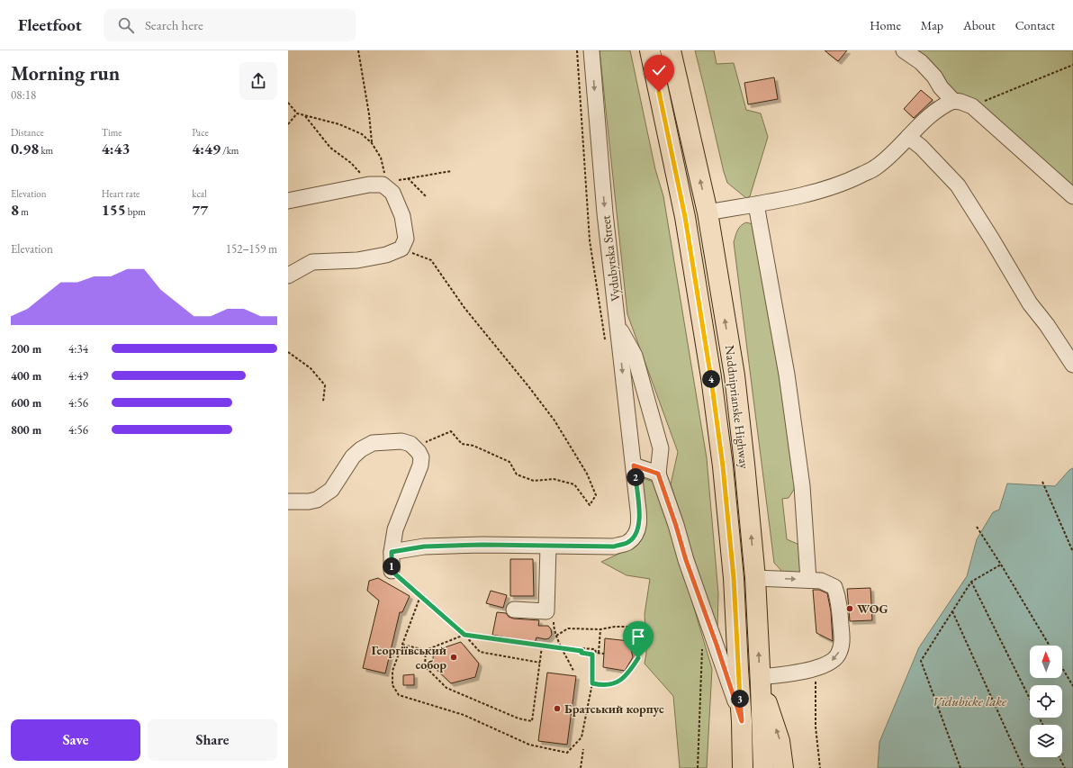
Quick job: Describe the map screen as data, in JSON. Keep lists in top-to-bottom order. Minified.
{"streets":{"main road":["Naddniprianske Highway"],"street":["Vydubytska Street"]},"water":["Vidubicke lake"],"places":["WOG","Георгіївський собор","Братський корпус"],"north":"top","page":{"header":"Fleetfoot","search":"Search here","nav":["Home","Map","About","Contact"],"heading":["Morning run","08:18"],"stats":[["Distance","0.98 km"],["Time","4:43"],["Pace","4:49 /km"],["Elevation","8 m"],["Heart rate","155 bpm"],["kcal","77"]],"chart":["Elevation","152–159 m"],"list":[{"name":"200 m","note":"4:34"},{"name":"400 m","note":"4:49"},{"name":"600 m","note":"4:56"},{"name":"800 m","note":"4:56"}],"pins":["4","2","1","3"],"buttons":["Save","Share"]}}
